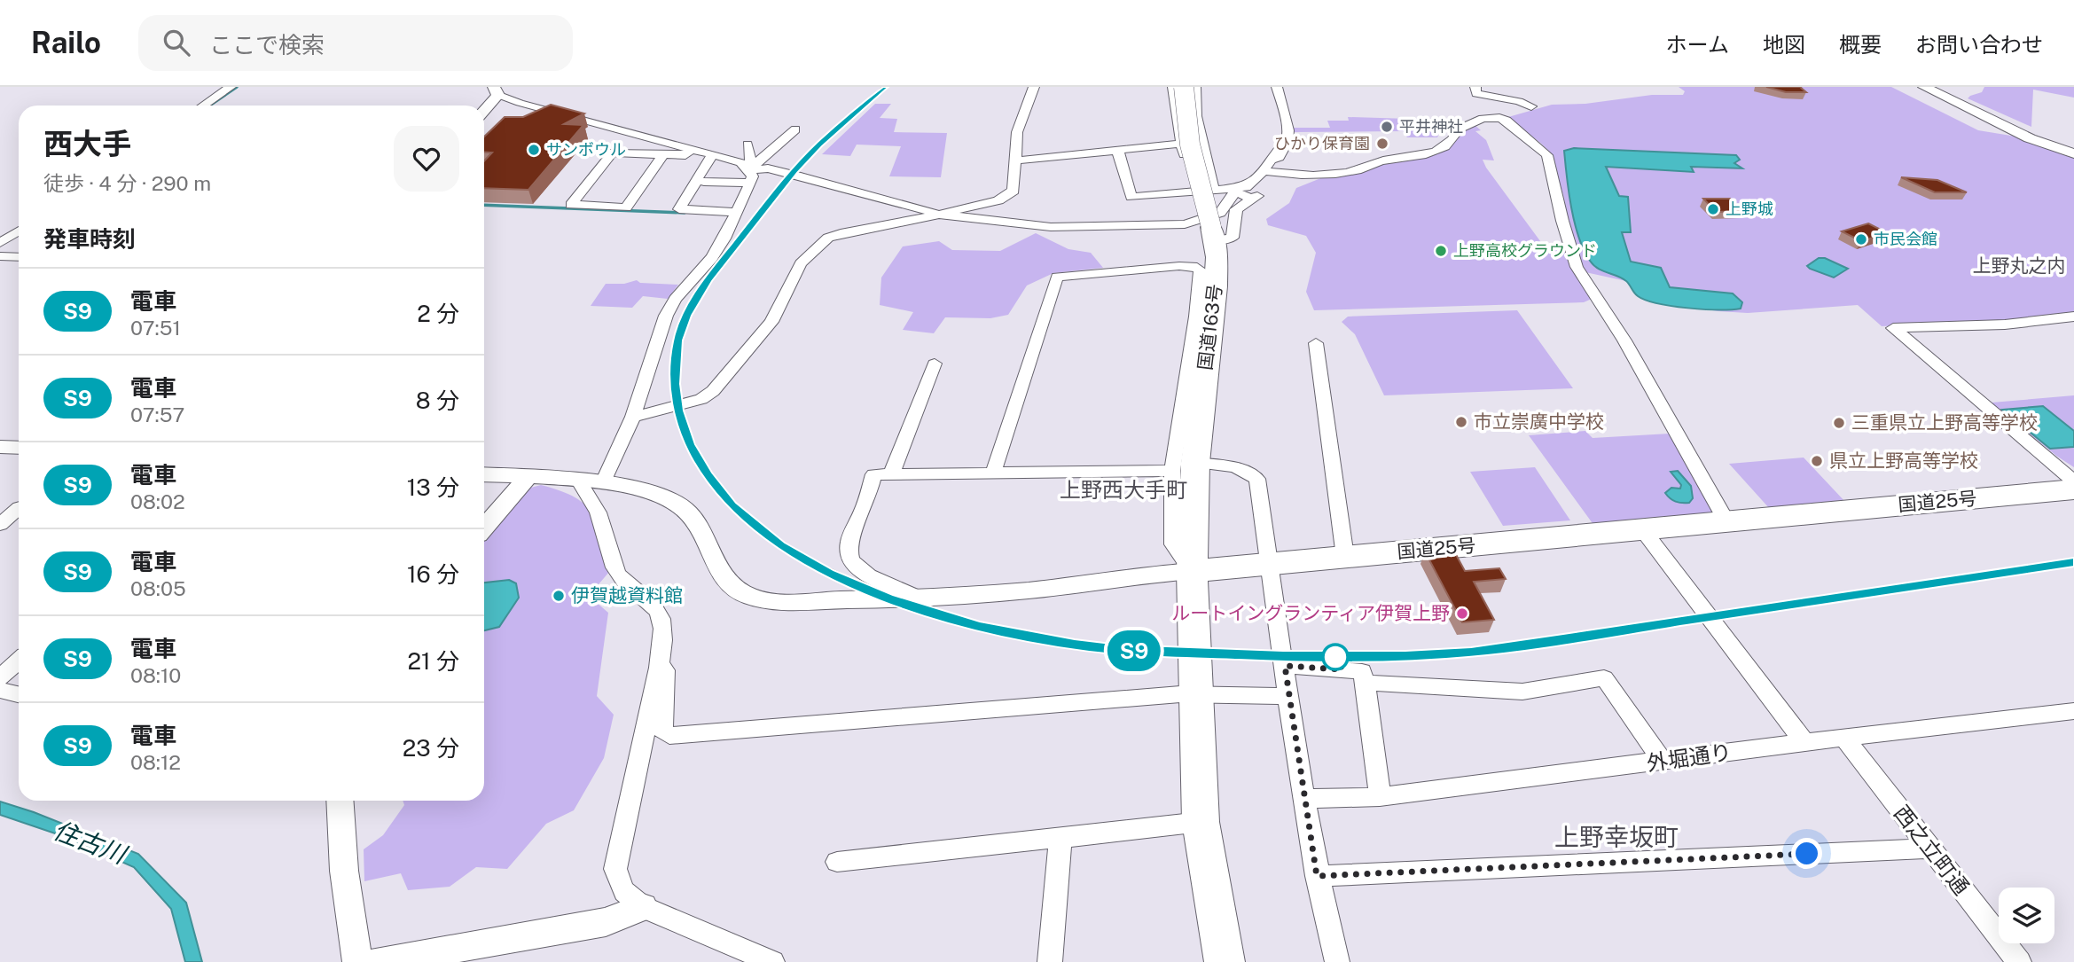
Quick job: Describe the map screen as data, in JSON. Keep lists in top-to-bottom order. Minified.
{"streets":{"highway":["国道163号","国道25号"],"street":["外堀通り","西之立町通"]},"crossings":[["国道163号","国道25号"],["外堀通り","西之立町通"]],"districts":["上野丸之内","上野西大手町","上野幸坂町"],"water":["住古川"],"places":["平井神社","ひかり保育園","サンボウル","上野城","市民会館","上野高校グラウンド","市立崇廣中学校","三重県立上野高等学校","県立上野高等学校","伊賀越資料館","ルートイングランティア伊賀上野"],"page":{"header":"Railo","search":"ここで検索","nav":["ホーム","地図","概要","お問い合わせ"],"on_map":"S9","heading":[["西大手","徒歩 · 4 分 · 290 m"],"発車時刻"],"list":[{"mark":"S9","name":"電車","note":"07:51","value":"2 分"},{"mark":"S9","name":"電車","note":"07:57","value":"8 分"},{"mark":"S9","name":"電車","note":"08:02","value":"13 分"},{"mark":"S9","name":"電車","note":"08:05","value":"16 分"},{"mark":"S9","name":"電車","note":"08:10","value":"21 分"},{"mark":"S9","name":"電車","note":"08:12","value":"23 分"}]}}
